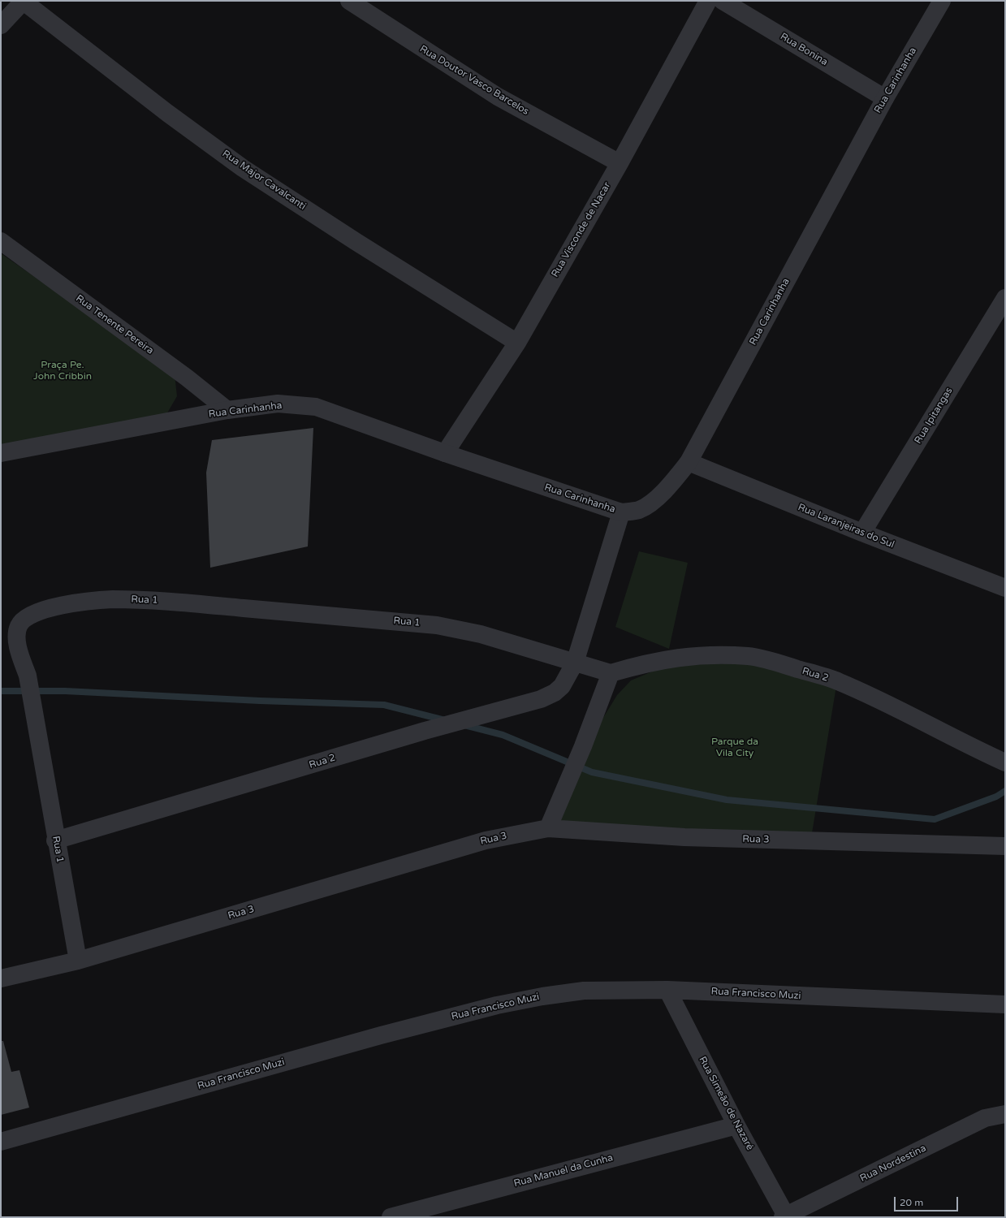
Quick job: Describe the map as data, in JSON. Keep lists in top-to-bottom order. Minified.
{"streets":{"street":["Rua Bonina","Rua Doutor Vasco Barcelos","Rua Carinhanha","Rua Major Cavalcanti","Rua Visconde de Nacar","Rua Tenente Pereira","Rua Ipitangas","Rua Laranjeiras do Sul","Rua 1","Rua 2","Rua 3","Rua Francisco Muzi","Rua Simeão de Nazaré","Rua Nordestina","Rua Manuel da Cunha"]},"crossings":[["Rua Bonina","Rua Carinhanha"],["Rua Doutor Vasco Barcelos","Rua Visconde de Nacar"],["Rua Carinhanha","Rua Visconde de Nacar"],["Rua Carinhanha","Rua Tenente Pereira"],["Rua Carinhanha","Rua Laranjeiras do Sul"],["Rua Carinhanha","Rua 2"],["Rua Major Cavalcanti","Rua Visconde de Nacar"],["Rua Ipitangas","Rua Laranjeiras do Sul"],["Rua 1","Rua 2"],["Rua 1","Rua 3"],["Rua Francisco Muzi","Rua Simeão de Nazaré"],["Rua Simeão de Nazaré","Rua Nordestina"],["Rua Simeão de Nazaré","Rua Manuel da Cunha"]],"parks":["Praça Pe. John Cribbin","Parque da Vila City"],"scale_bar":"20 m"}
